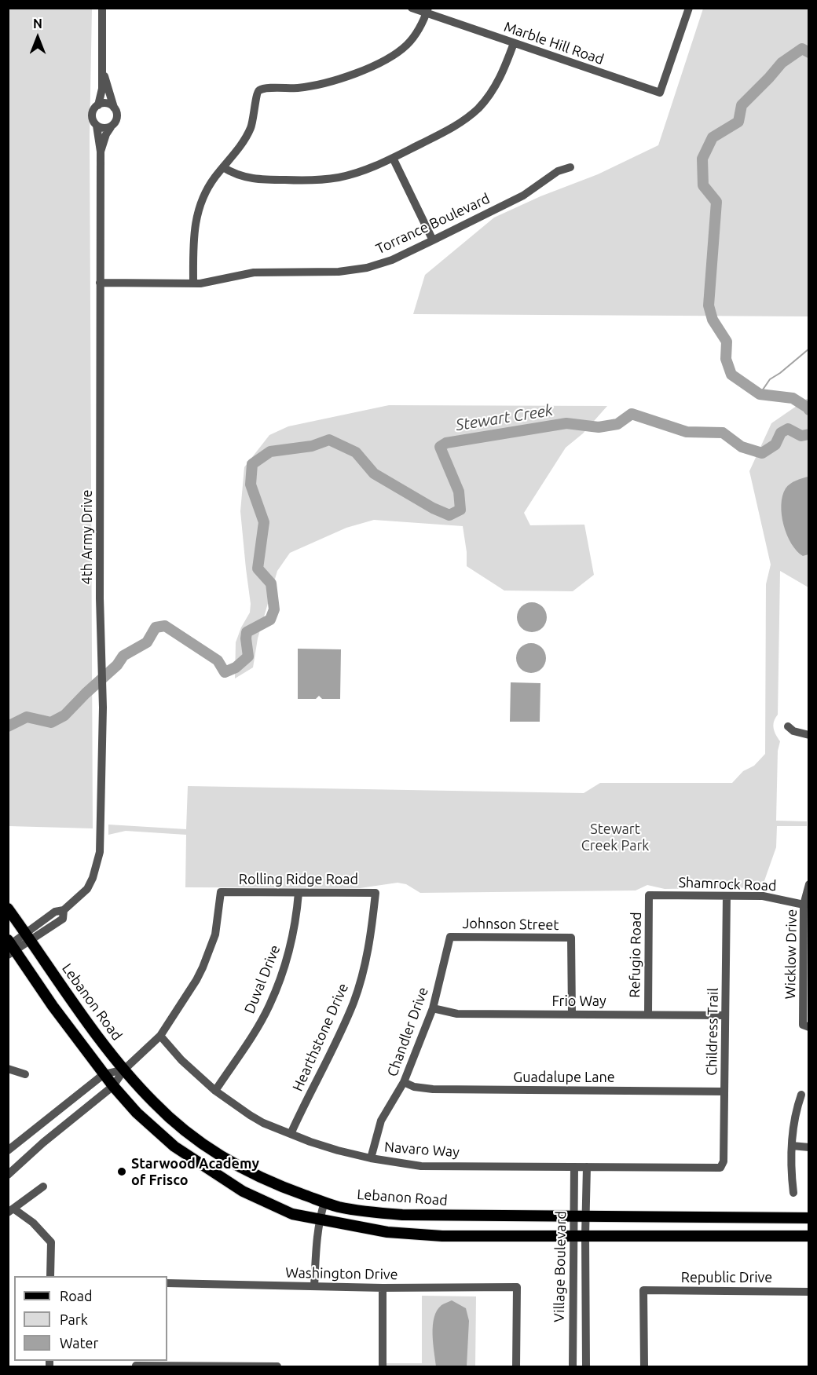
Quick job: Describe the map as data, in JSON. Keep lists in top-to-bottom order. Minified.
{"streets":{"main road":["Lebanon Road"],"street":["Marble Hill Road","Torrance Boulevard","4th Army Drive","Rolling Ridge Road","Shamrock Road","Johnson Street","Wicklow Drive","Refugio Road","Duval Drive","Frio Way","Chandler Drive","Childress Trail","Hearthstone Drive","Guadalupe Lane","Navaro Way","Village Boulevard","Washington Drive","Republic Drive"]},"crossings":[["Torrance Boulevard","4th Army Drive"],["4th Army Drive","Lebanon Road"],["Rolling Ridge Road","Duval Drive"],["Rolling Ridge Road","Hearthstone Drive"],["Rolling Ridge Road","Navaro Way"],["Shamrock Road","Wicklow Drive"],["Shamrock Road","Refugio Road"],["Shamrock Road","Childress Trail"],["Johnson Street","Frio Way"],["Johnson Street","Chandler Drive"],["Refugio Road","Frio Way"],["Duval Drive","Navaro Way"],["Frio Way","Chandler Drive"],["Frio Way","Childress Trail"],["Lebanon Road","Village Boulevard"],["Chandler Drive","Guadalupe Lane"],["Chandler Drive","Navaro Way"],["Childress Trail","Guadalupe Lane"],["Childress Trail","Navaro Way"],["Hearthstone Drive","Navaro Way"],["Navaro Way","Village Boulevard"]],"water":["Stewart Creek"],"parks":["Stewart Creek Park"],"places":["Starwood Academy of Frisco"],"legend":["Road","Park","Water"],"north":"top"}
